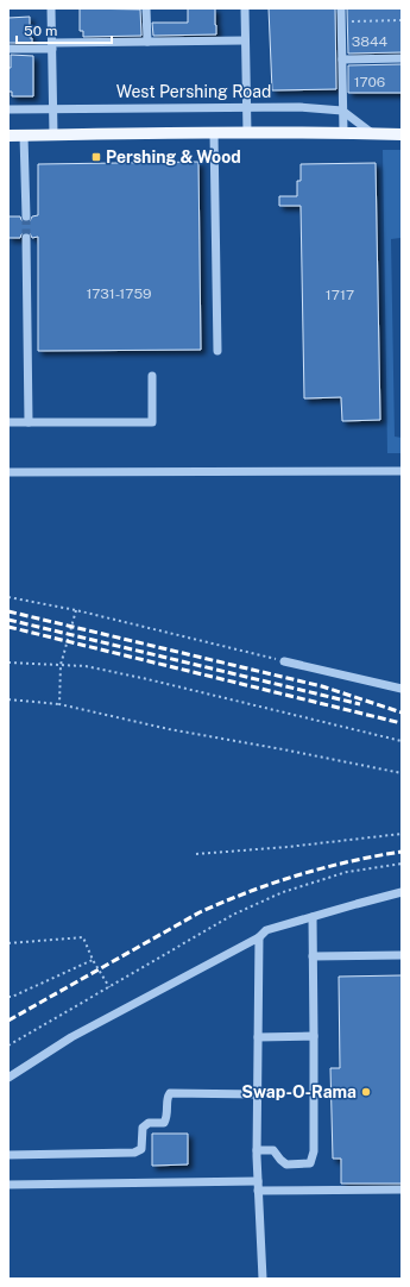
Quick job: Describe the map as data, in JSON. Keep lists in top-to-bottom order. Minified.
{"streets":{"street":["West Pershing Road"]},"places":{"transit":["Pershing & Wood"],"other":["Swap-O-Rama"]},"house_numbers":["3844","1706","1731-1759","1717"],"scale_bar":"50 m"}
